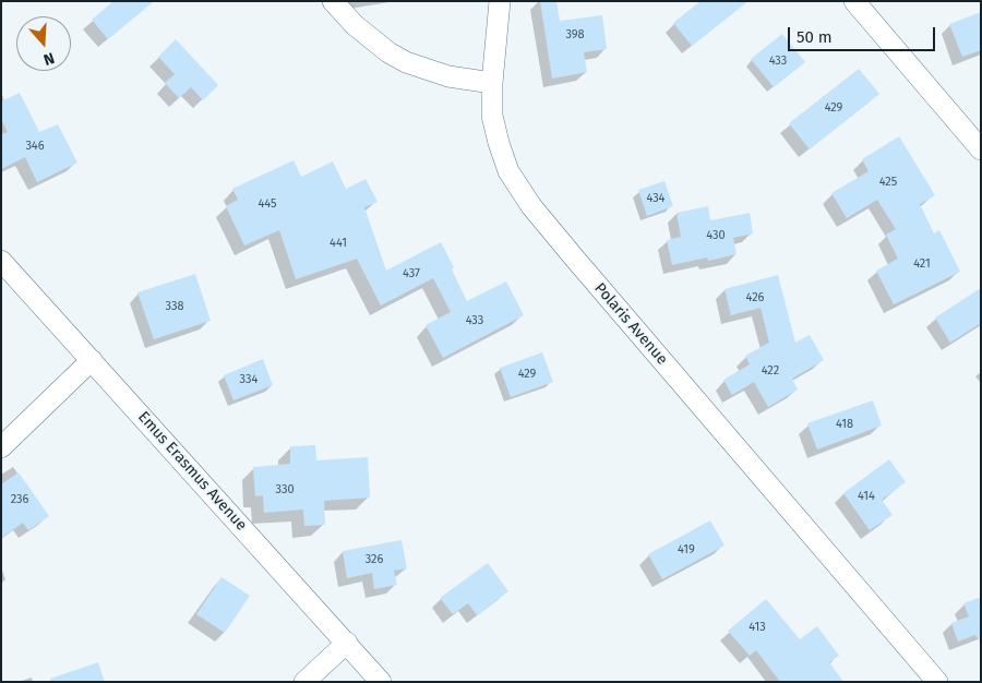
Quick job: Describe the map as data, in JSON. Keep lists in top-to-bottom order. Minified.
{"streets":{"street":["Polaris Avenue","Emus Erasmus Avenue"]},"house_numbers":["398","433","429","346","425","434","445","430","441","421","437","426","338","433","422","429","334","418","330","414","236","419","326","413"],"scale_bar":"50 m","north":"bottom"}
